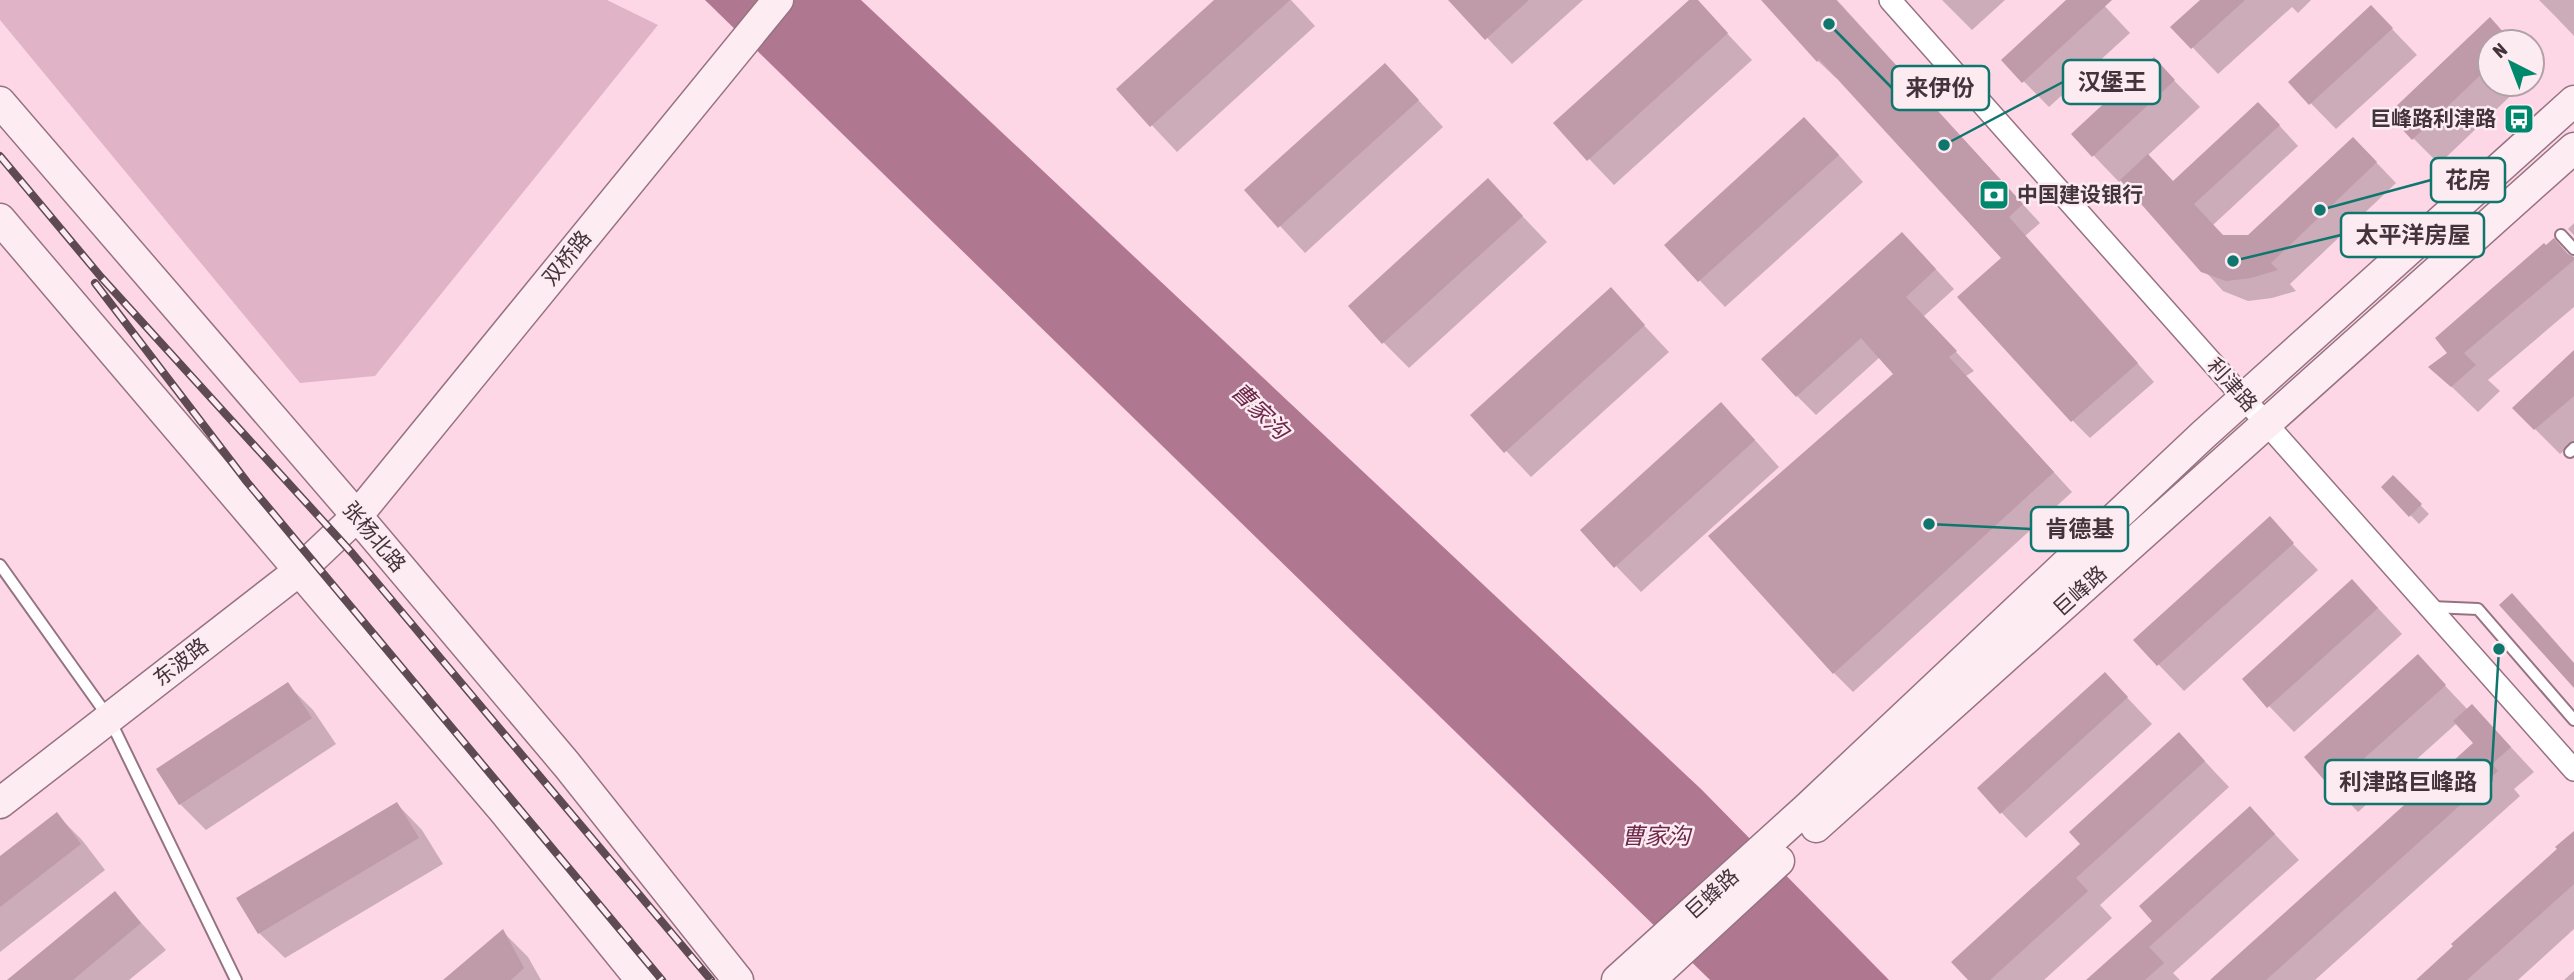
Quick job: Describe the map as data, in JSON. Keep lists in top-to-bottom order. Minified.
{"streets":{"main road":["双桥路","张杨北路","巨峰路","东波路","巨蜂路"],"street":["利津路"]},"crossings":[["双桥路","张杨北路"],["双桥路","东波路"],["利津路","巨峰路"],["张杨北路","东波路"],["巨峰路","巨蜂路"]],"water":["曹家沟"],"places":{"other":["来伊份","汉堡王","花房","太平洋房屋","肯德基","利津路巨峰路"],"bus stop":["巨峰路利津路"],"bank":["中国建设银行"]},"north":"top left"}
